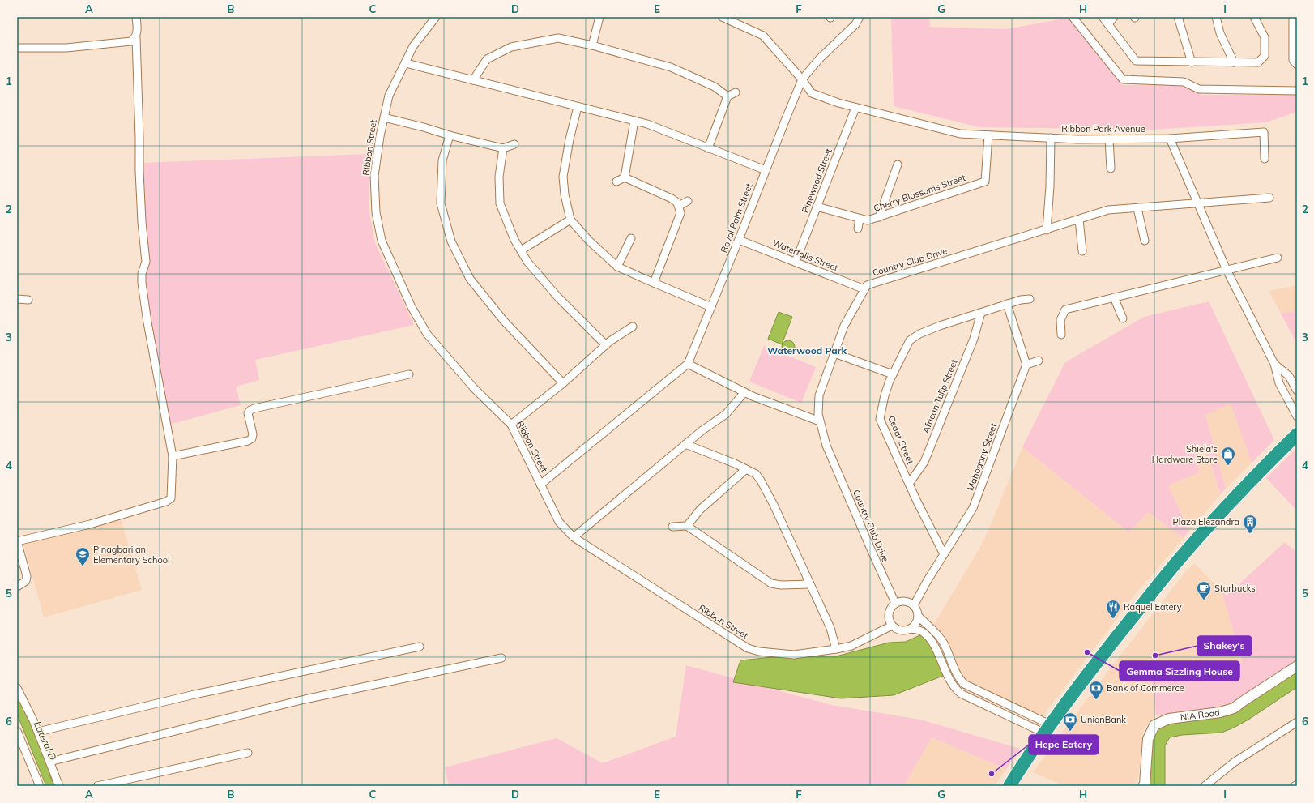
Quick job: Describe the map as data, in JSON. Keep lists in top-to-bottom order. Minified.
{"streets":{"street":["Ribbon Park Avenue","Ribbon Street","Pinewood Street","Cherry Blossoms Street","Royal Palm Street","Waterfalls Street","Country Club Drive","African Tulip Street","Cedar Street","Mahogany Street","NIA Road"]},"crossings":[["Ribbon Park Avenue","Pinewood Street"],["Ribbon Park Avenue","Cherry Blossoms Street"],["Ribbon Park Avenue","Royal Palm Street"],["Ribbon Street","Country Club Drive"],["Ribbon Street","Mahogany Street"],["Pinewood Street","Cherry Blossoms Street"],["Pinewood Street","Waterfalls Street"],["Royal Palm Street","Waterfalls Street"],["Waterfalls Street","Country Club Drive"],["Country Club Drive","Mahogany Street"],["African Tulip Street","Cedar Street"],["Cedar Street","Mahogany Street"]],"districts":["Waterwood Park"],"water":["Lateral D"],"places":{"shop":["Shiela's Hardware Store"],"building":["Plaza Elezandra"],"school or university":["Pinagbarilan Elementary School"],"cafe":["Starbucks"],"restaurant":["Raquel Eatery"],"other":["Gemma Sizzling House","Shakey's","Hepe Eatery"],"bank":["Bank of Commerce","UnionBank"]},"grid":{"columns":["A","B","C","D","E","F","G","H","I"],"rows":["1","2","3","4","5","6"]}}
